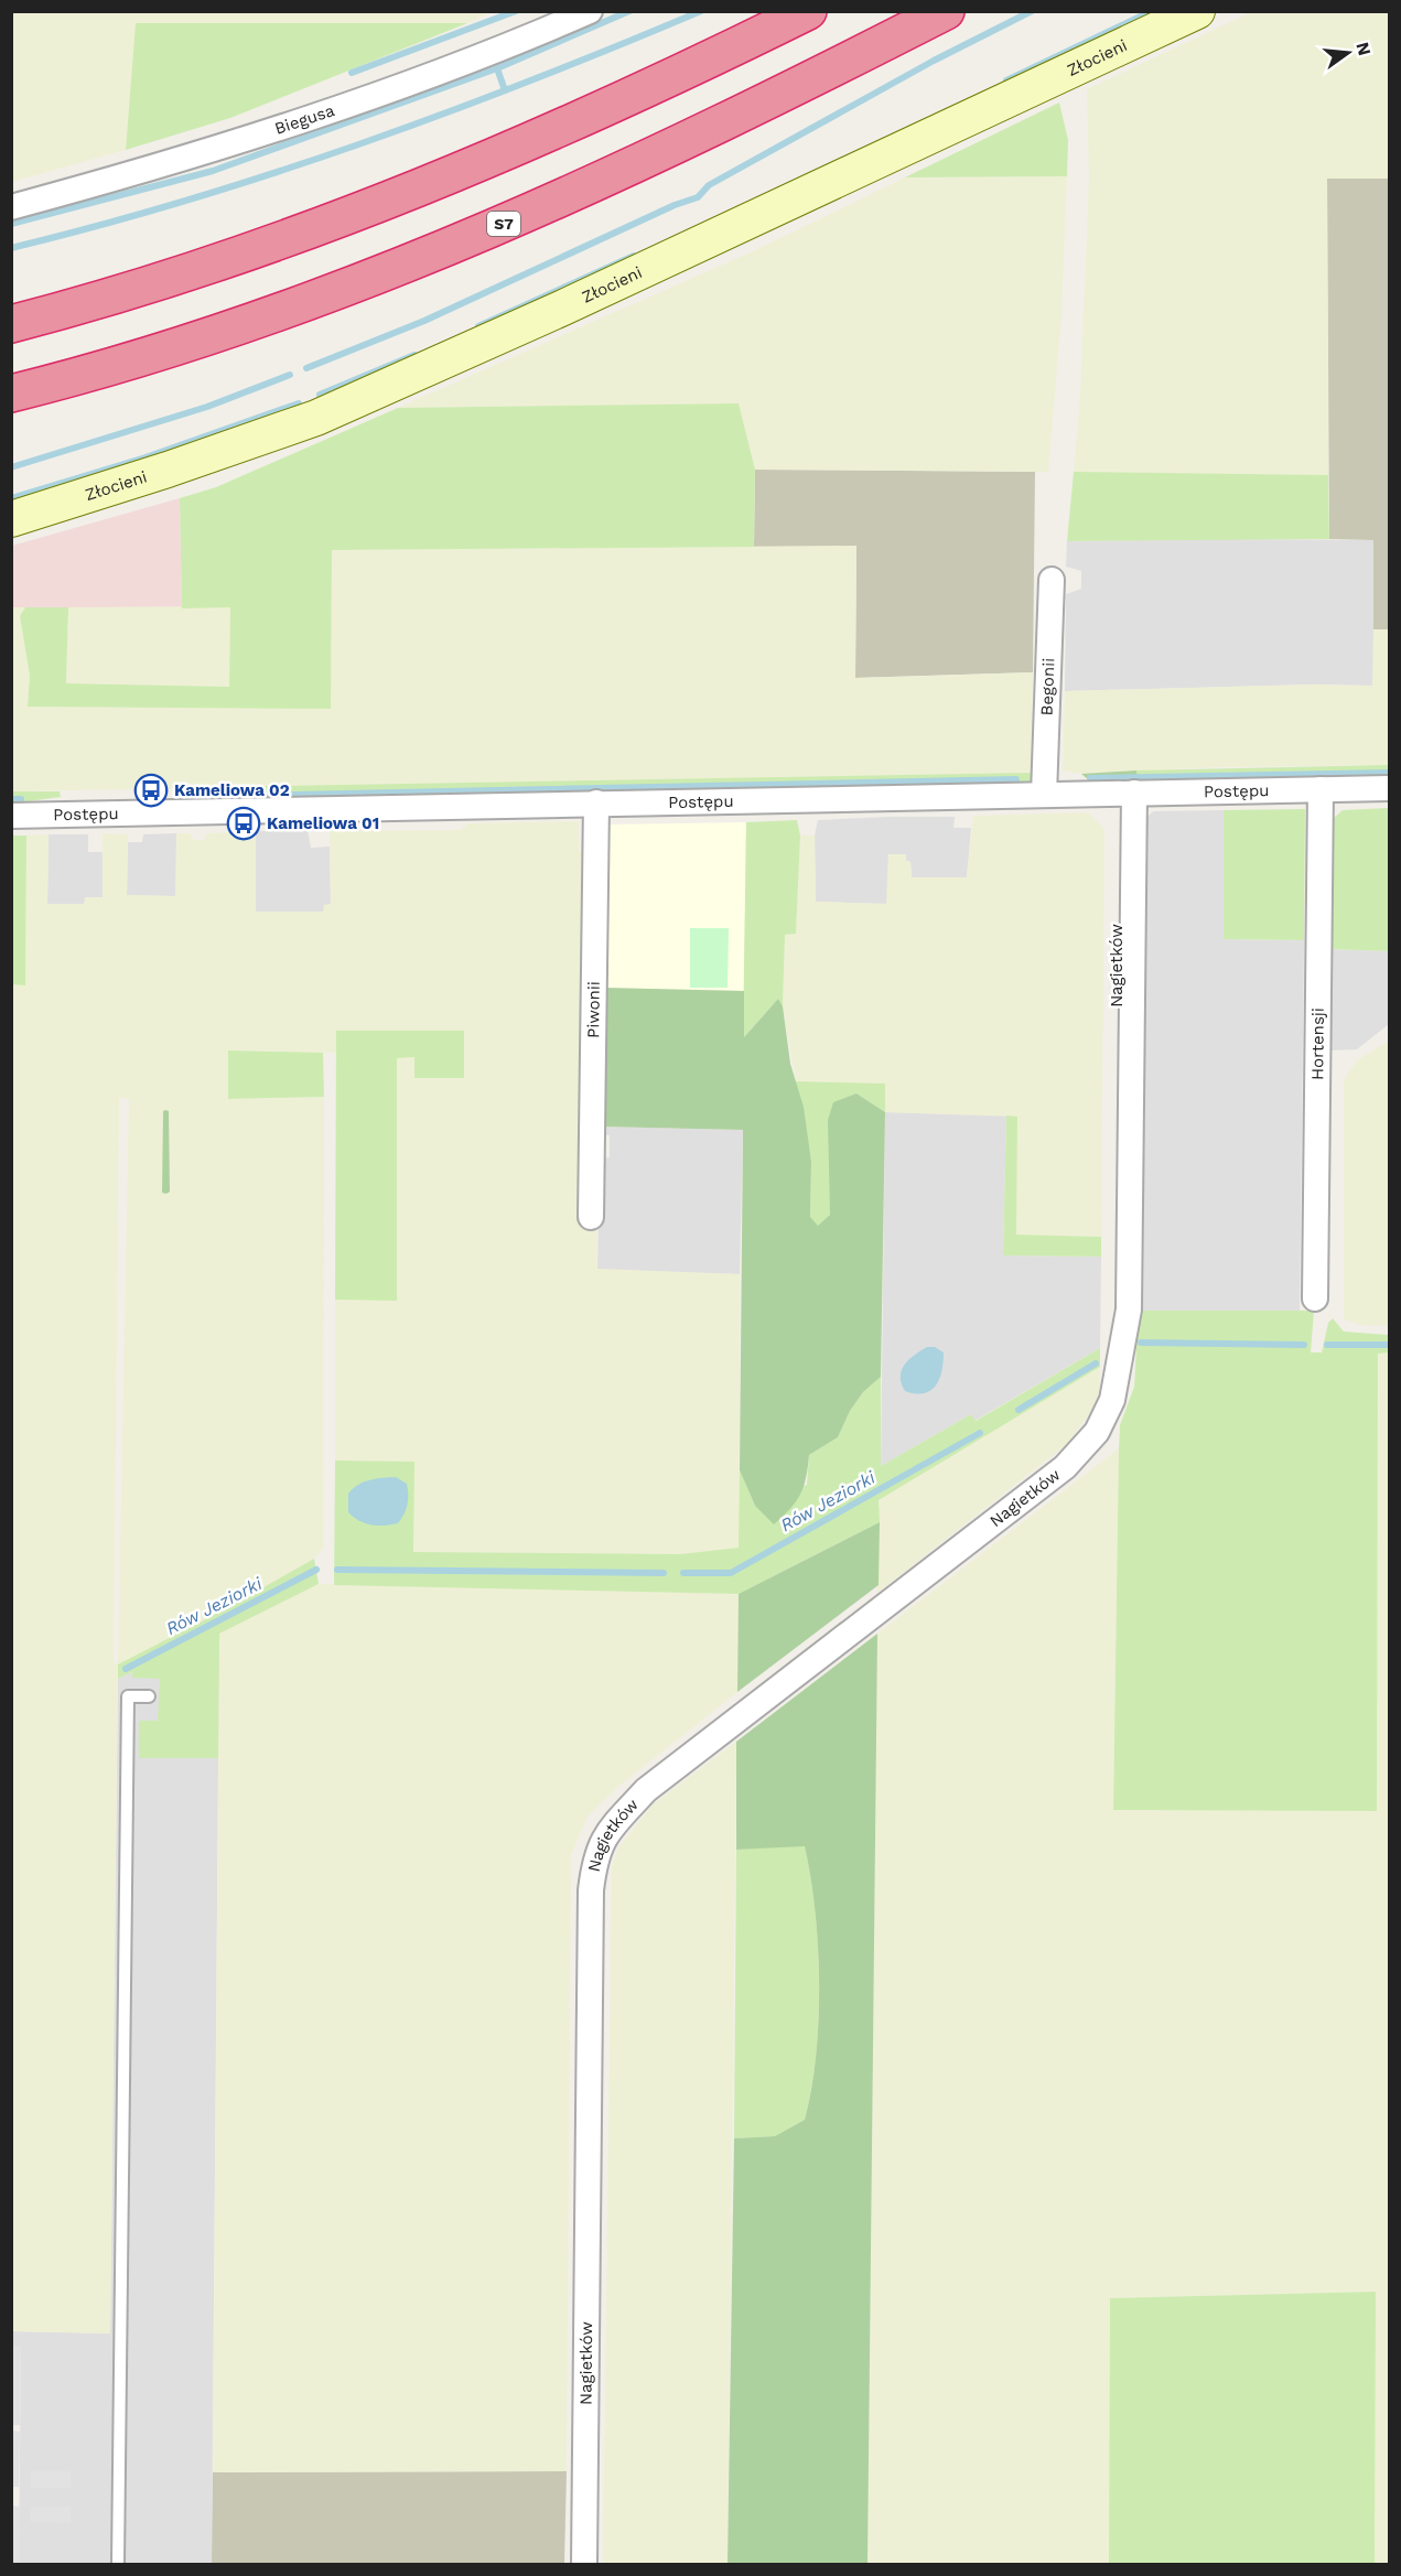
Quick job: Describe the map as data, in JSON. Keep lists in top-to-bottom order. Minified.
{"streets":{"highway":["S7"],"street":["Złocieni","Biegusa","Begonii","Postępu","Nagietków","Piwonii","Hortensji"]},"crossings":[["Begonii","Postępu"],["Postępu","Nagietków"],["Postępu","Piwonii"],["Postępu","Hortensji"]],"water":["Rów Jeziorki"],"places":{"bus stop":["Kameliowa 02","Kameliowa 01"]},"north":"right"}
